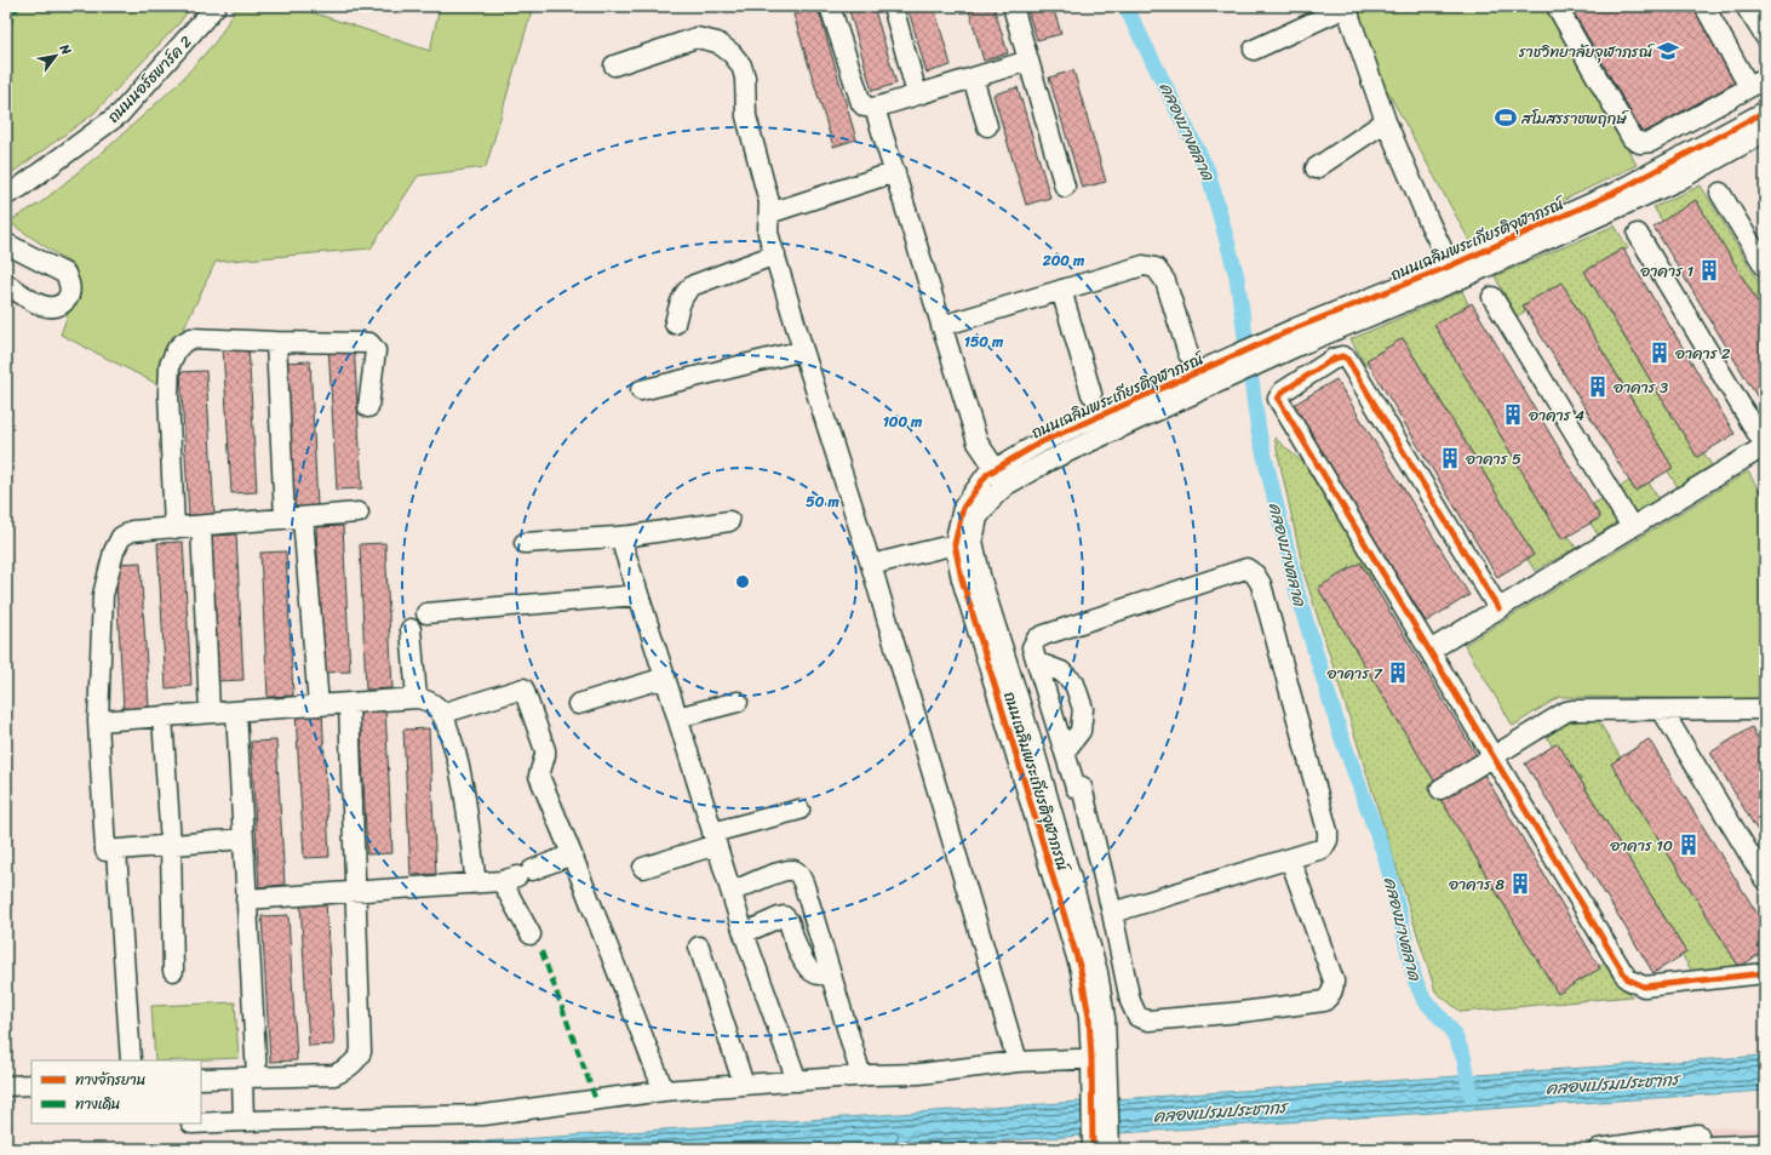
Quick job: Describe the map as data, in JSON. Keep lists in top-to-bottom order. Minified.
{"streets":{"street":["ถนนนอร์ธพาร์ค 2","ถนนเฉลิมพระเกียรติจุฬาภรณ์"]},"water":["คลองบางตลาด","คลองเปรมประชากร"],"places":{"school or university":["ราชวิทยาลัยจุฬาภรณ์"],"sports":["สโมสรราชพฤกษ์"],"building":["อาคาร 1","อาคาร 2","อาคาร 3","อาคาร 4","อาคาร 5","อาคาร 7","อาคาร 10","อาคาร 8"]},"legend":["ทางจักรยาน","ทางเดิน"],"north":"top right","rings":["200 m","150 m","100 m","50 m"]}
